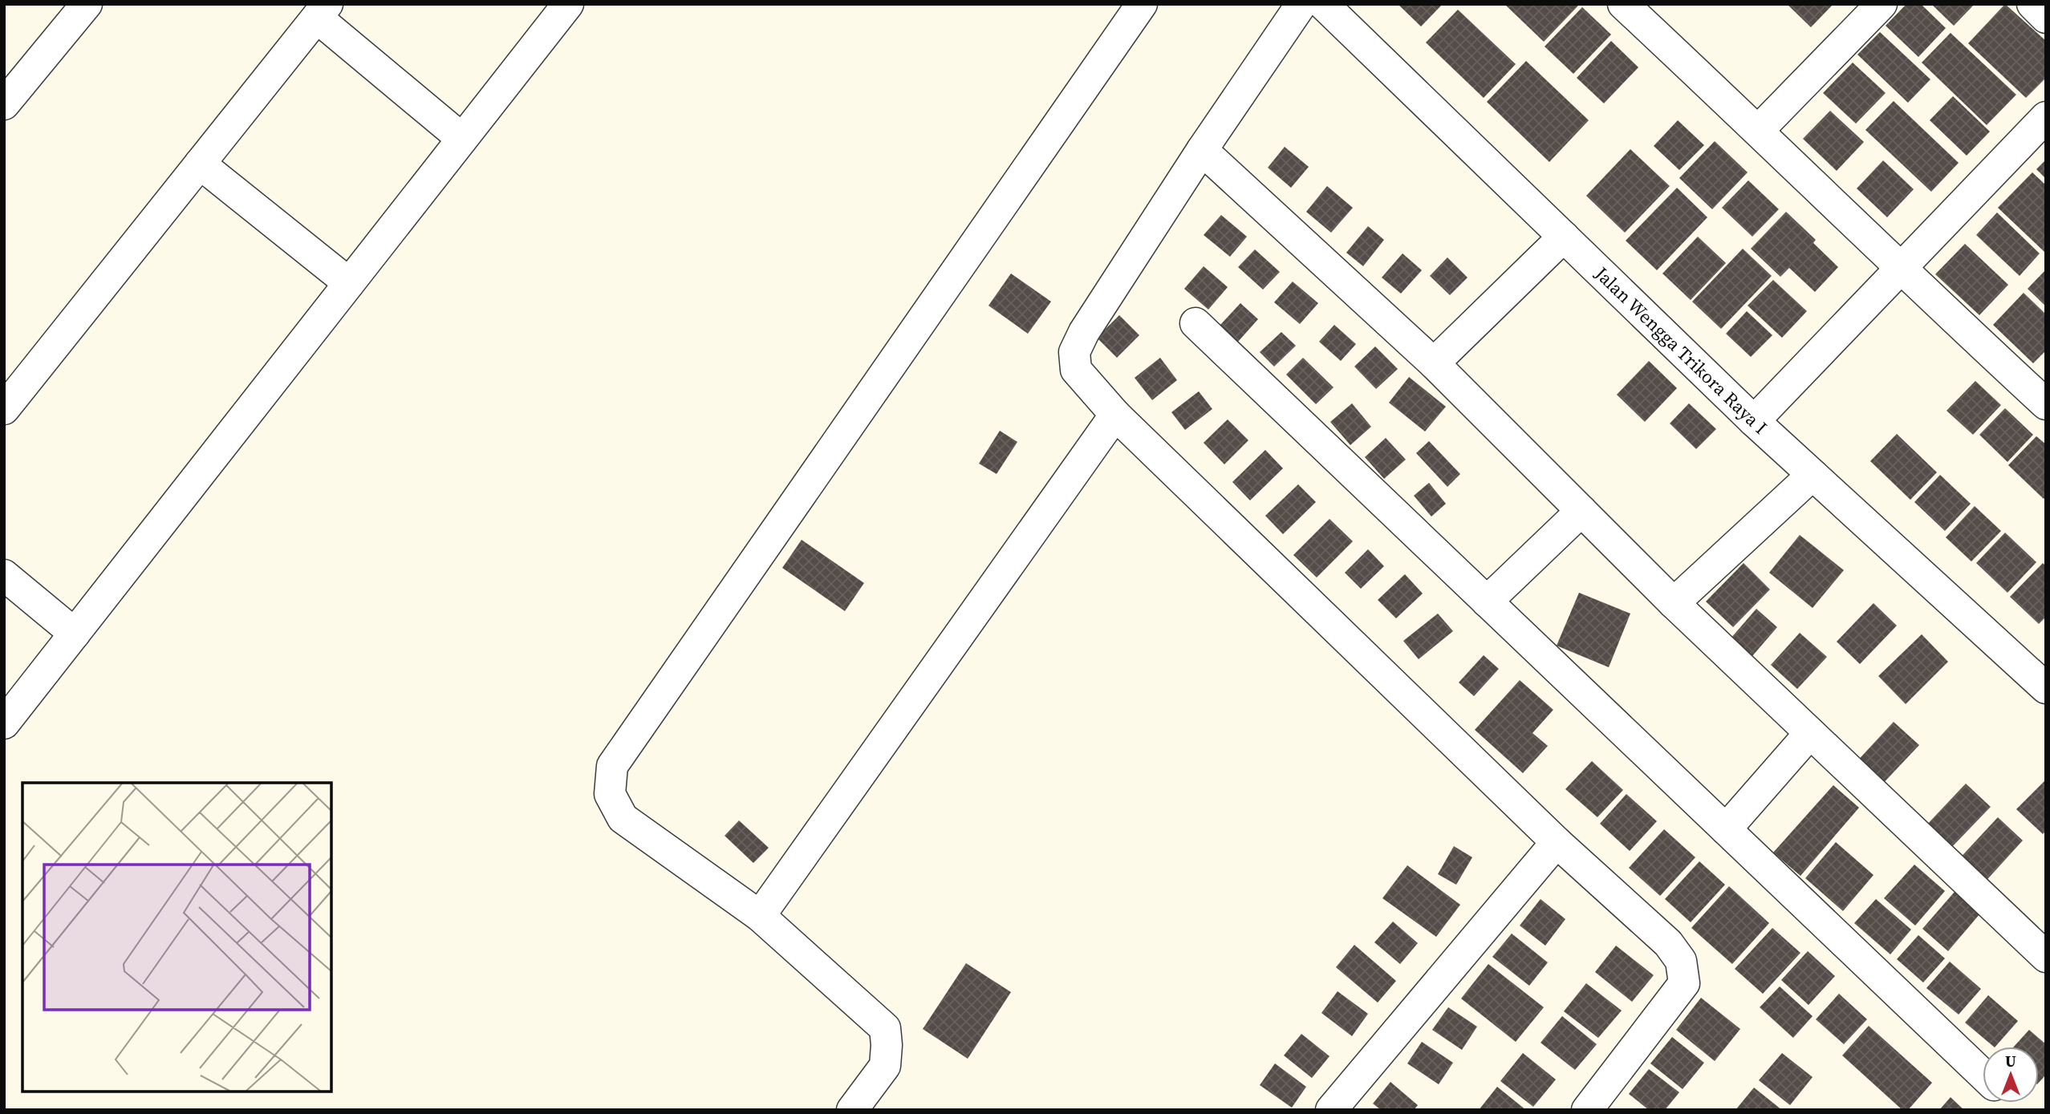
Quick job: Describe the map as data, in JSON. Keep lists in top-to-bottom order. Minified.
{"streets":{"street":["Jalan Wengga Trikora Raya I"]},"north":"top"}
